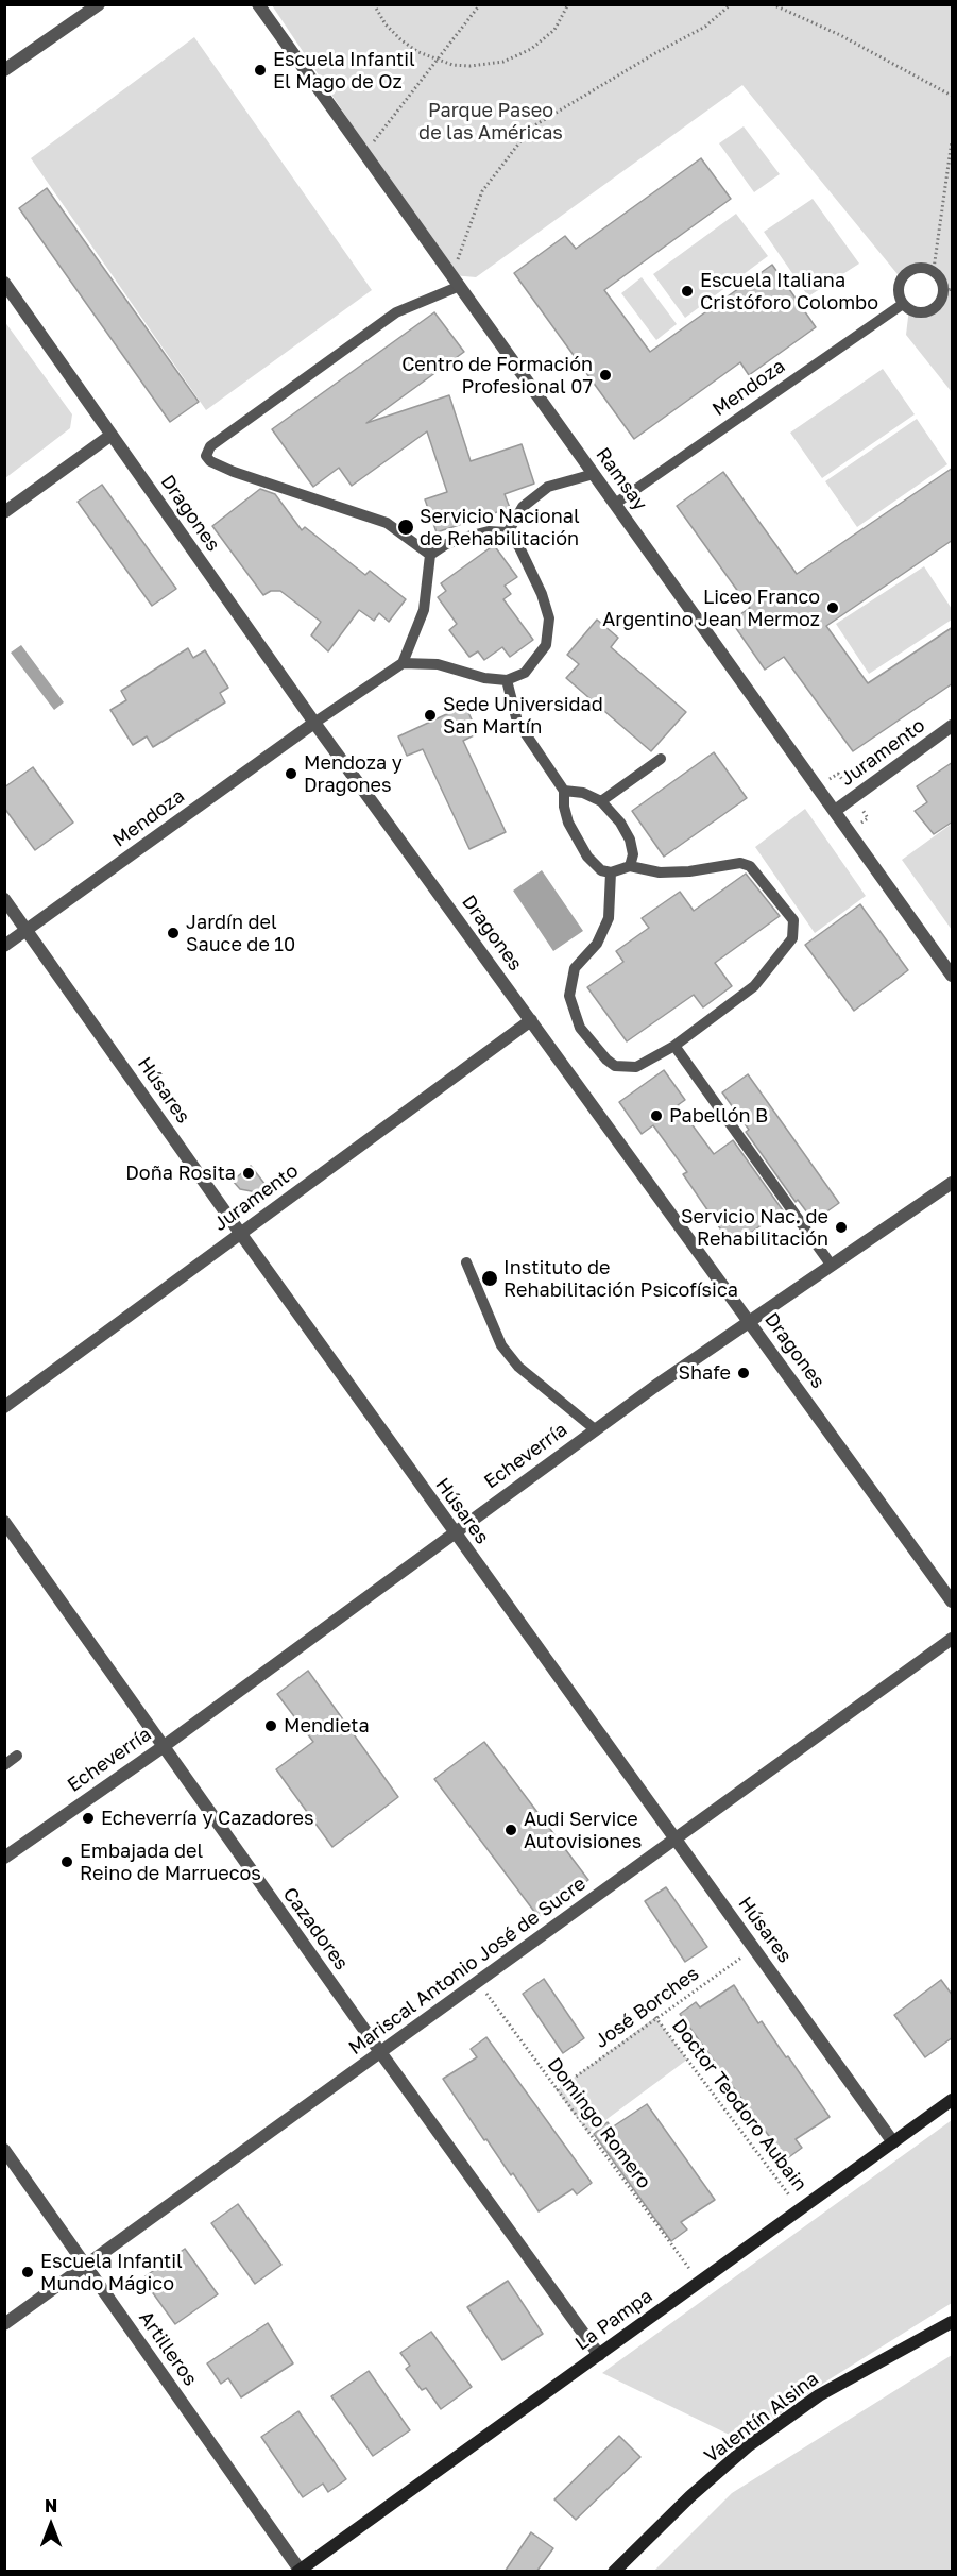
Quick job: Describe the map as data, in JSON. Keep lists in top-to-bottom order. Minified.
{"streets":{"street":["Mendoza","Ramsay","Dragones","Juramento","Húsares","Echeverría","Cazadores","Mariscal Antonio José de Sucre","La Pampa","Artilleros","Valentín Alsina"],"path":["José Borches","Doctor Teodoro Aubain","Domingo Romero"]},"crossings":[["Mendoza","Ramsay"],["Mendoza","Dragones"],["Mendoza","Húsares"],["Ramsay","Juramento"],["Dragones","Juramento"],["Dragones","Echeverría"],["Juramento","Húsares"],["Húsares","Echeverría"],["Húsares","Mariscal Antonio José de Sucre"],["Húsares","José Borches"],["Húsares","La Pampa"],["Echeverría","Cazadores"],["Cazadores","Mariscal Antonio José de Sucre"],["Cazadores","La Pampa"],["Mariscal Antonio José de Sucre","Domingo Romero"],["Mariscal Antonio José de Sucre","Artilleros"],["José Borches","Doctor Teodoro Aubain"],["José Borches","Domingo Romero"],["Doctor Teodoro Aubain","La Pampa"],["Domingo Romero","La Pampa"],["La Pampa","Artilleros"]],"parks":["Parque Paseo de las Américas"],"places":["Escuela Infantil El Mago de Oz","Escuela Italiana Cristóforo Colombo","Centro de Formación Profesional 07","Servicio Nacional de Rehabilitación","Liceo Franco Argentino Jean Mermoz","Sede Universidad San Martín","Mendoza y Dragones","Jardín del Sauce de 10","Pabellón B","Doña Rosita","Servicio Nac. de Rehabilitación","Instituto de Rehabilitación Psicofísica","Shafe","Mendieta","Echeverría y Cazadores","Audi Service Autovisiones","Embajada del Reino de Marruecos","Escuela Infantil Mundo Mágico"],"north":"top"}
